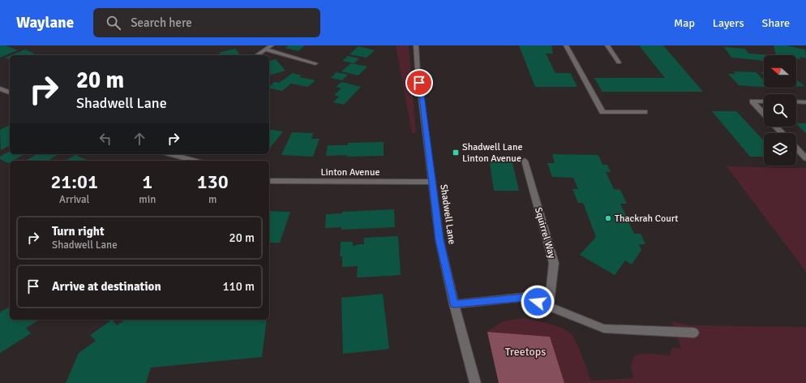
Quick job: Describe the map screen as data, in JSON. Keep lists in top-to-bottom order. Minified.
{"streets":{"street":["Linton Avenue","Shadwell Lane","Squirrel Way"]},"crossings":[["Linton Avenue","Shadwell Lane"]],"parks":["Treetops"],"places":{"transit":["Shadwell Lane Linton Avenue"],"other":["Thackrah Court"]},"north":"left","page":{"header":"Waylane","search":"Search here","nav":["Map","Layers","Share"],"turn":["20 m","Shadwell Lane"],"eta":["21:01","Arrival","1","min","130","m"],"list":[{"name":"Turn right","note":"Shadwell Lane","value":"20 m"},{"name":"Arrive at destination","value":"110 m"}]}}
